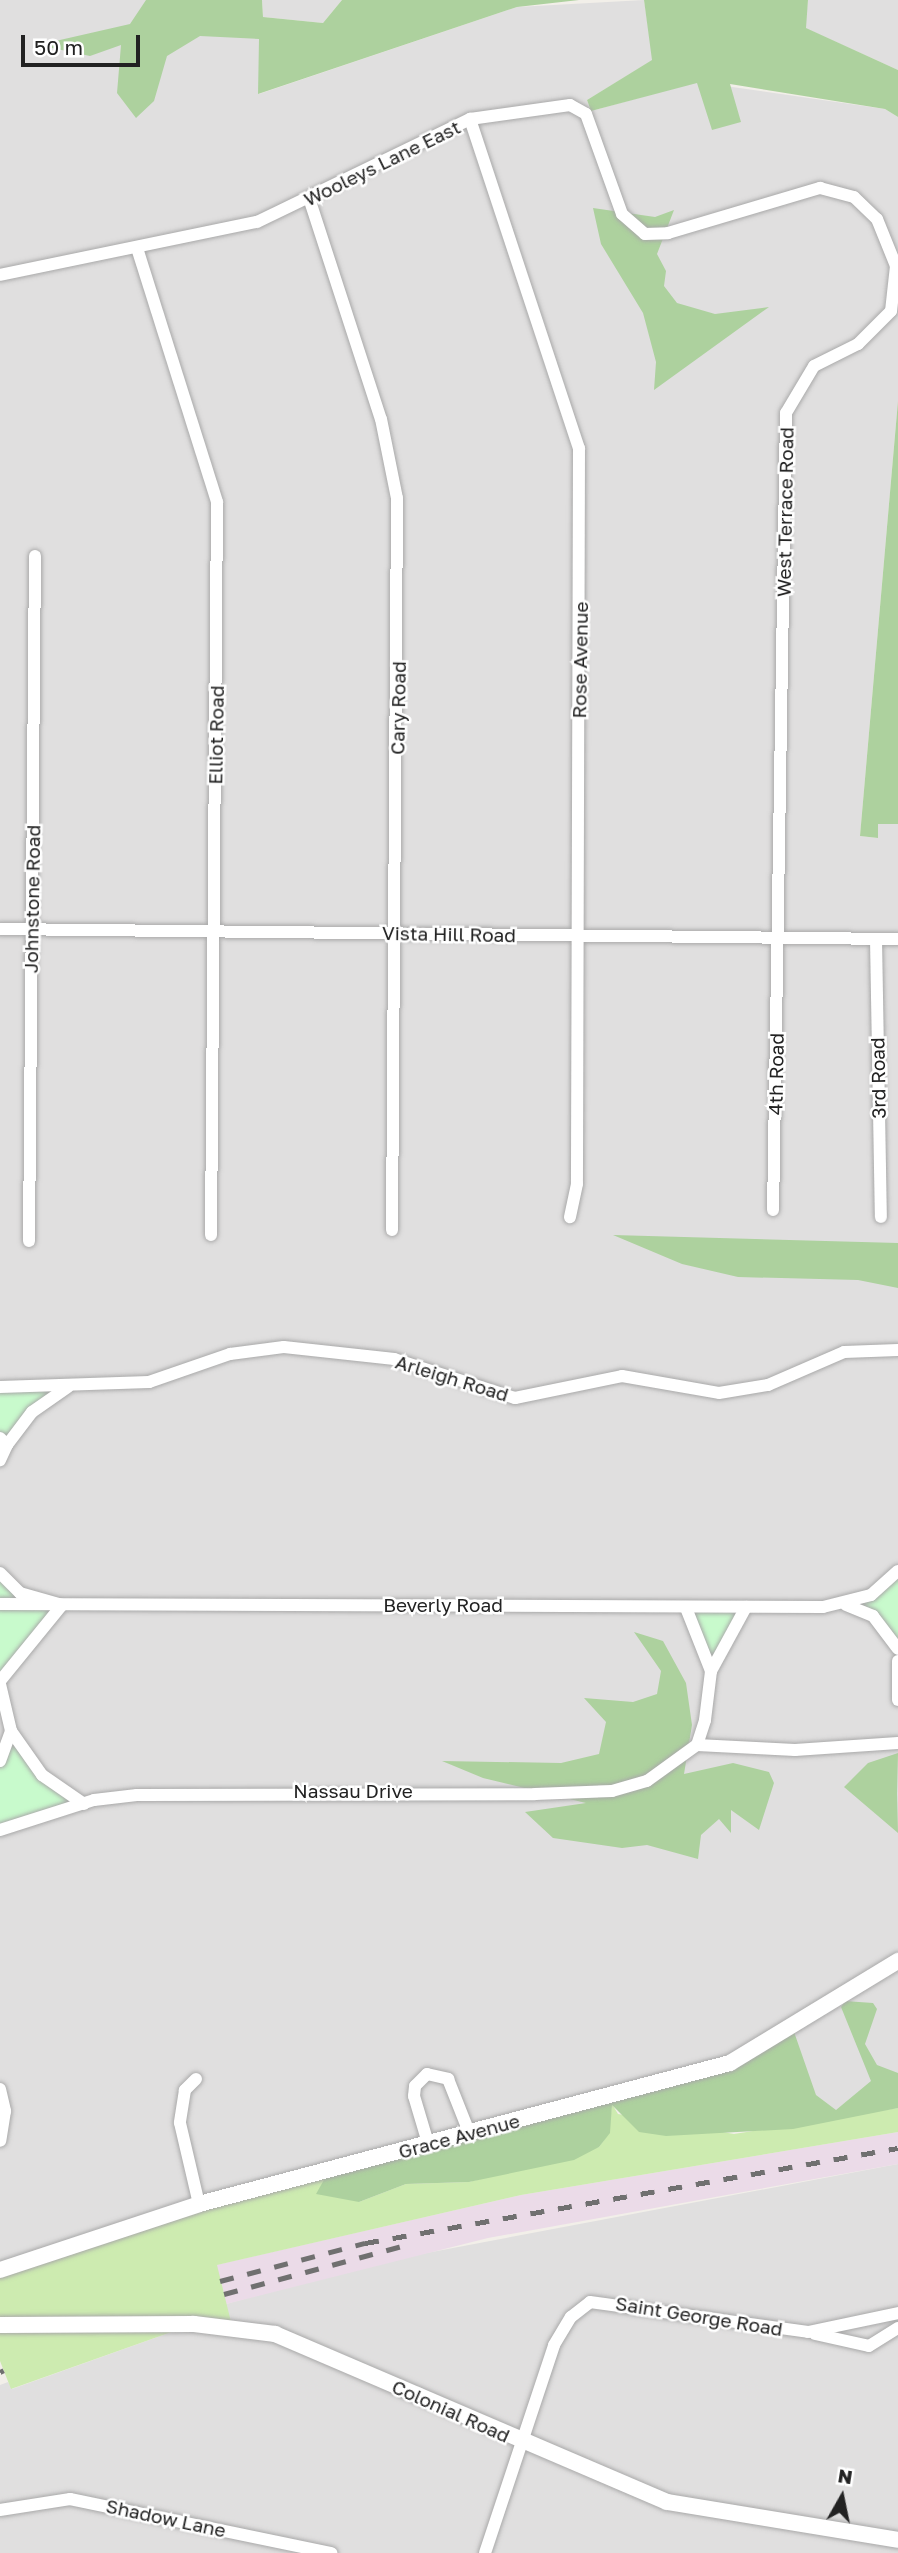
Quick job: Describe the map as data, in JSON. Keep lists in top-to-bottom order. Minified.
{"streets":{"street":["Wooleys Lane East","West Terrace Road","Rose Avenue","Cary Road","Elliot Road","Johnstone Road","Vista Hill Road","4th Road","3rd Road","Arleigh Road","Beverly Road","Nassau Drive","Grace Avenue","Saint George Road","Colonial Road","Shadow Lane"]},"crossings":[["Wooleys Lane East","West Terrace Road"],["Wooleys Lane East","Rose Avenue"],["Wooleys Lane East","Cary Road"],["Wooleys Lane East","Elliot Road"],["West Terrace Road","Vista Hill Road"],["West Terrace Road","4th Road"],["Rose Avenue","Vista Hill Road"],["Cary Road","Vista Hill Road"],["Elliot Road","Vista Hill Road"],["Johnstone Road","Vista Hill Road"],["Vista Hill Road","4th Road"],["Vista Hill Road","3rd Road"],["Saint George Road","Colonial Road"]],"scale_bar":"50 m","north":"top"}
